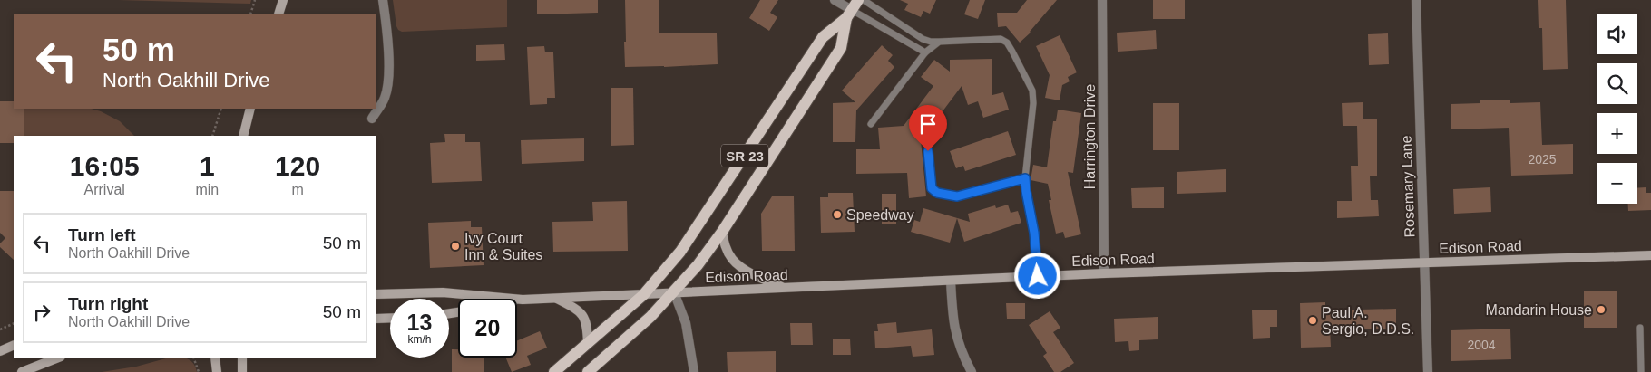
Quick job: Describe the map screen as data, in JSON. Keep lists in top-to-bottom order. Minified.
{"streets":{"main road":["SR 23","Edison Road"],"street":["Harrington Drive","Rosemary Lane"]},"crossings":[["Harrington Drive","Edison Road"],["SR 23","Edison Road"],["Rosemary Lane","Edison Road"]],"places":["Speedway","Ivy Court Inn & Suites","Mandarin House","Paul A. Sergio, D.D.S."],"house_numbers":["2025","2004"],"page":{"map_buttons":["+","−"],"turn":["50 m","North Oakhill Drive"],"eta":["16:05","Arrival","1","min","120","m"],"list":[{"name":"Turn left","note":"North Oakhill Drive","value":"50 m"},{"name":"Turn right","note":"North Oakhill Drive","value":"50 m"}],"speed":"13 km/h","limit":"20"}}
